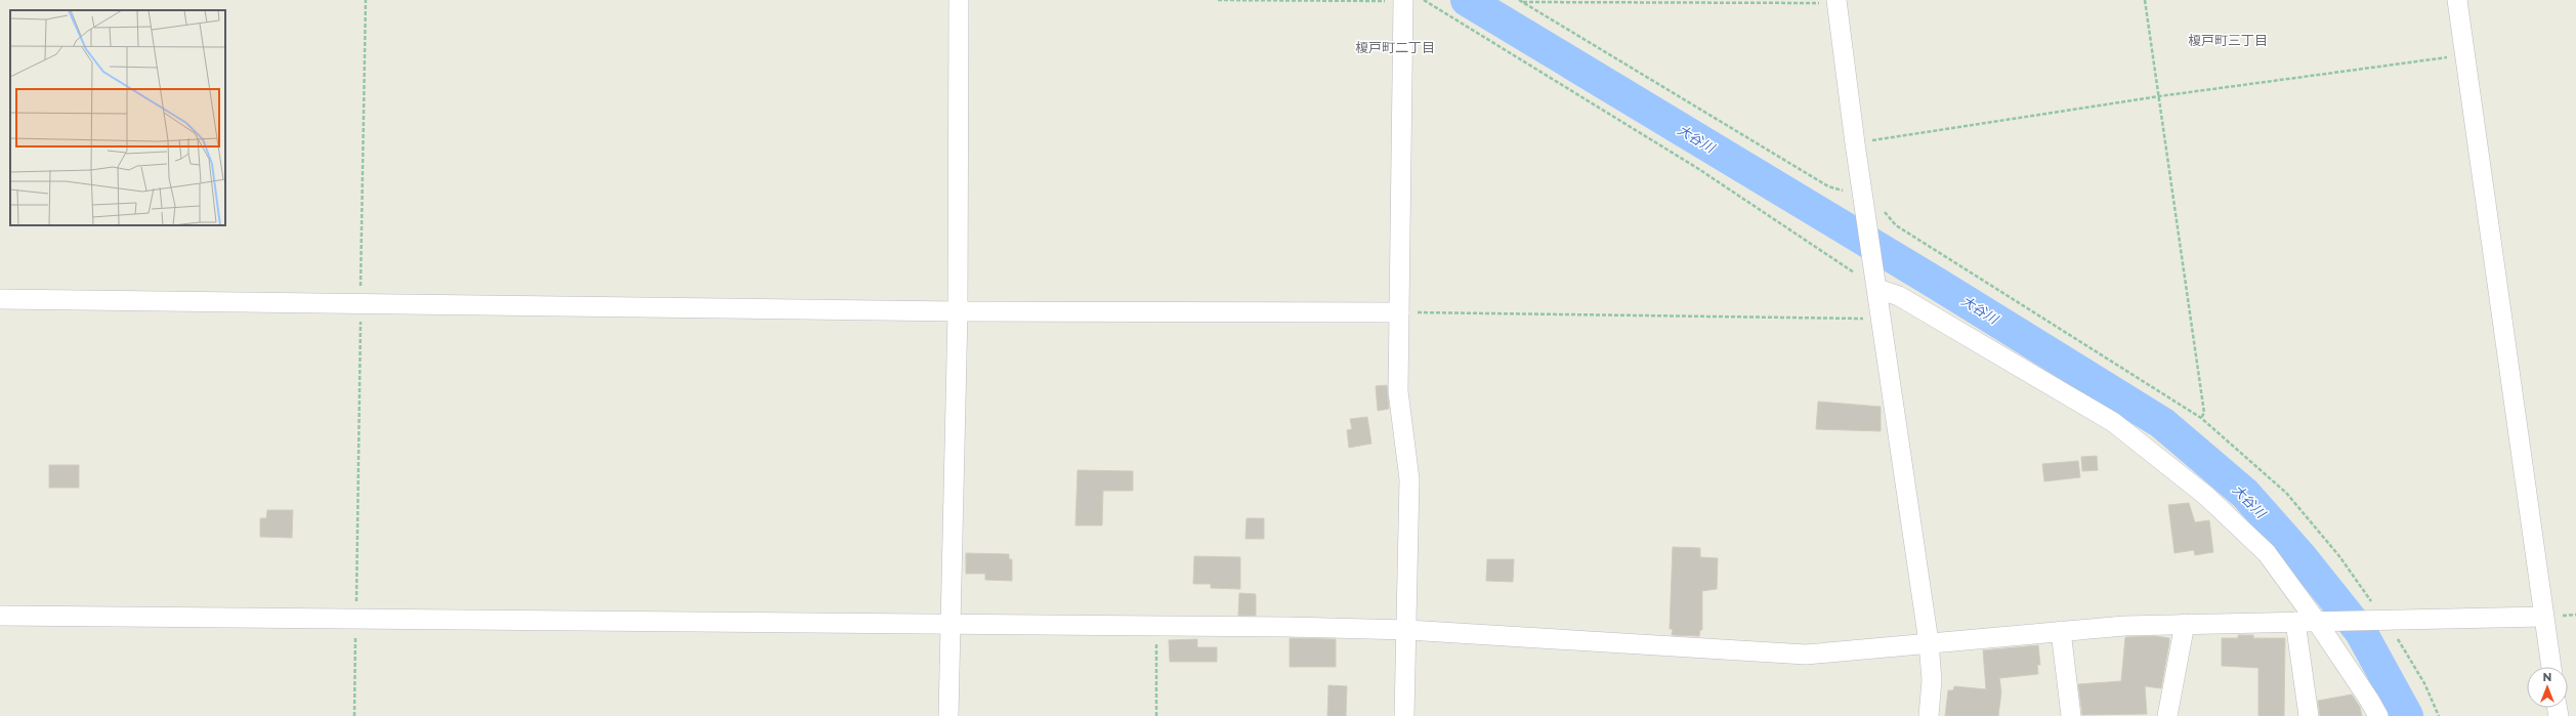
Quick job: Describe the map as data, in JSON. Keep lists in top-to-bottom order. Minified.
{"districts":["榎戸町三丁目","榎戸町二丁目"],"water":["大谷川"],"north":"top"}
